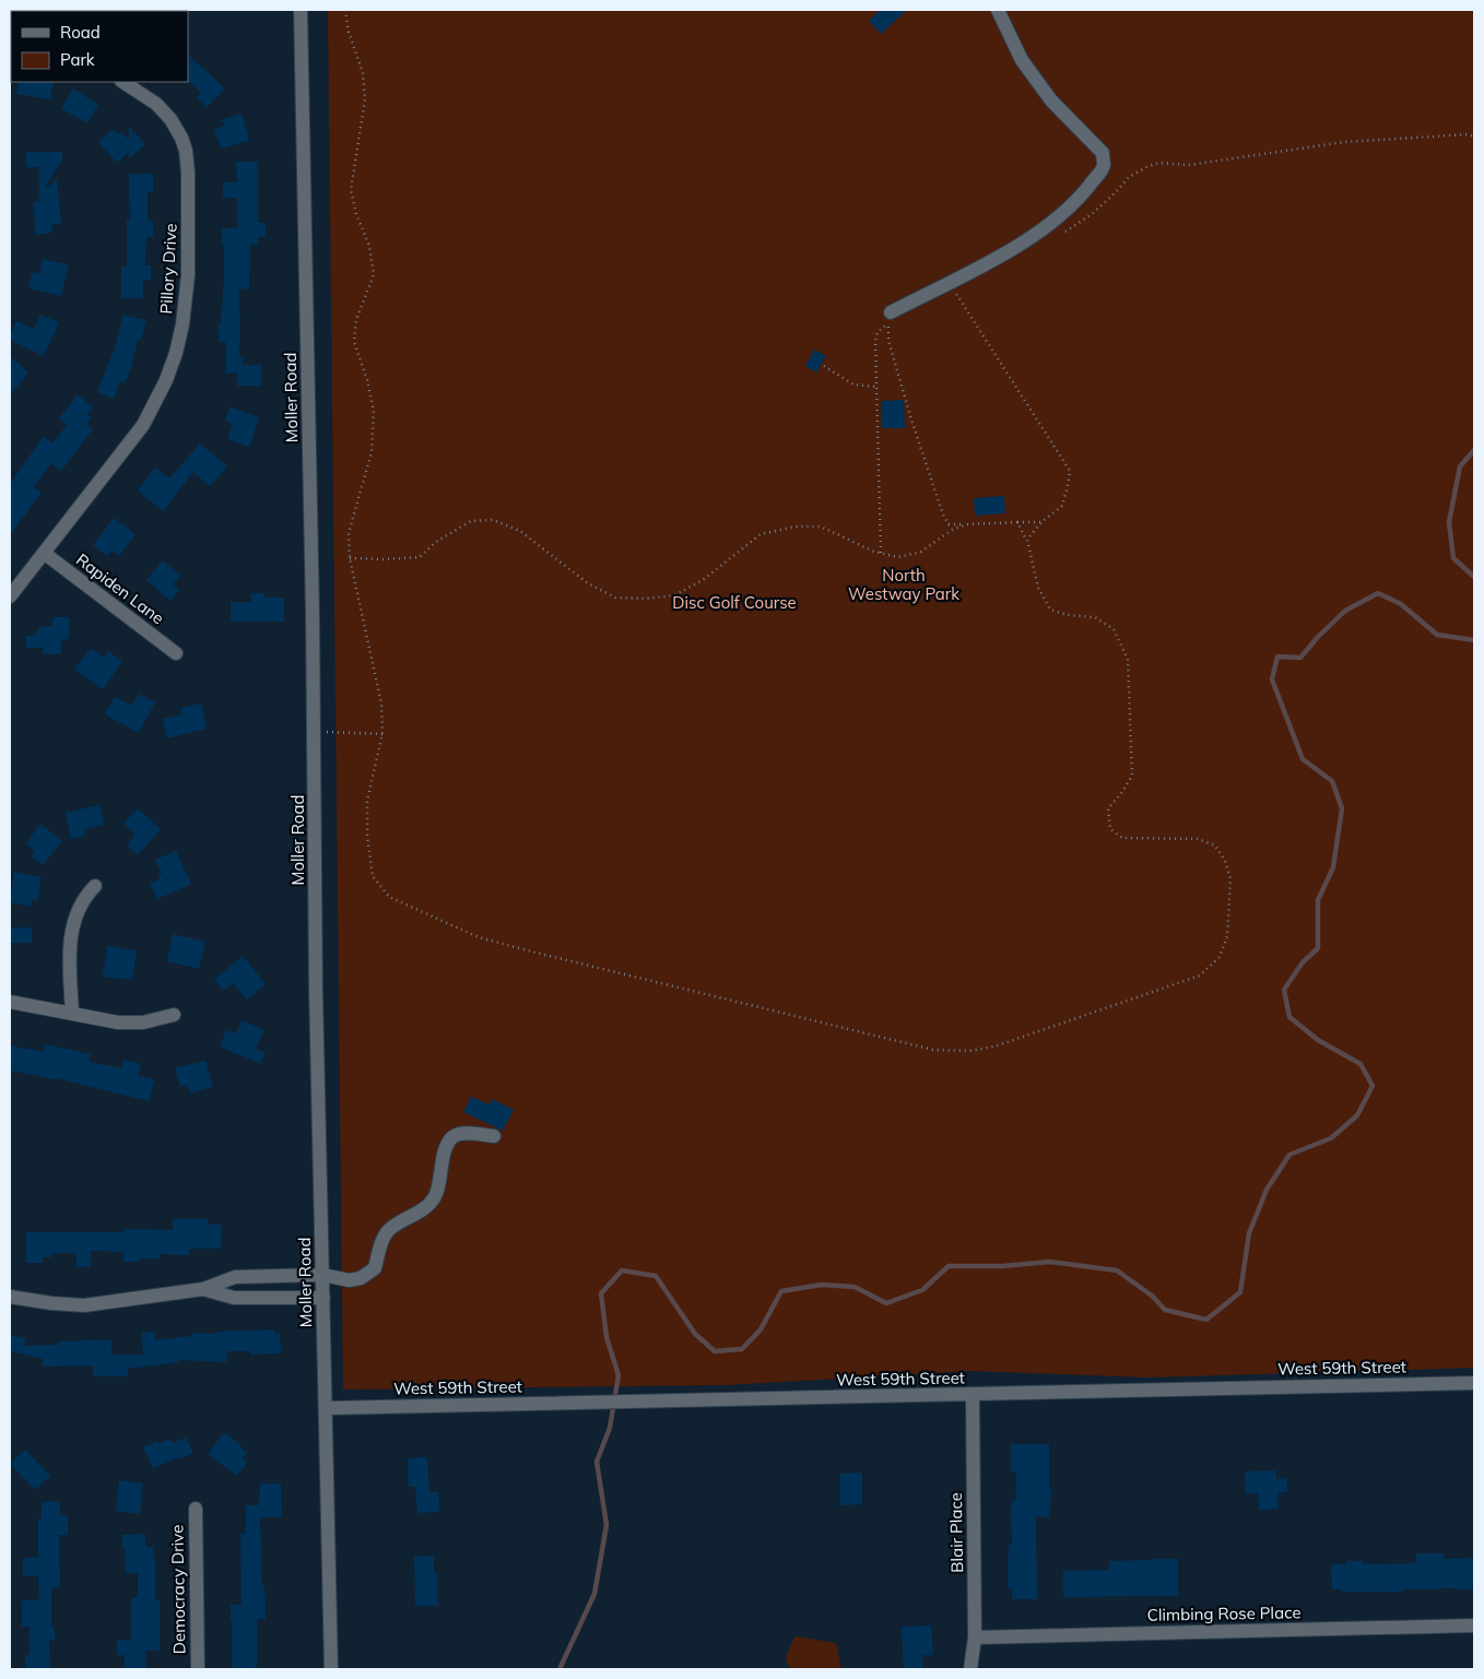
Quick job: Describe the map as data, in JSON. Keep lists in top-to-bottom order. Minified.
{"streets":{"street":["Pillory Drive","Moller Road","Rapiden Lane","West 59th Street","Blair Place","Democracy Drive","Climbing Rose Place"]},"crossings":[["Pillory Drive","Rapiden Lane"],["Moller Road","West 59th Street"],["West 59th Street","Blair Place"],["Blair Place","Climbing Rose Place"]],"parks":["North Westway Park","Disc Golf Course"],"legend":["Road","Park"]}
